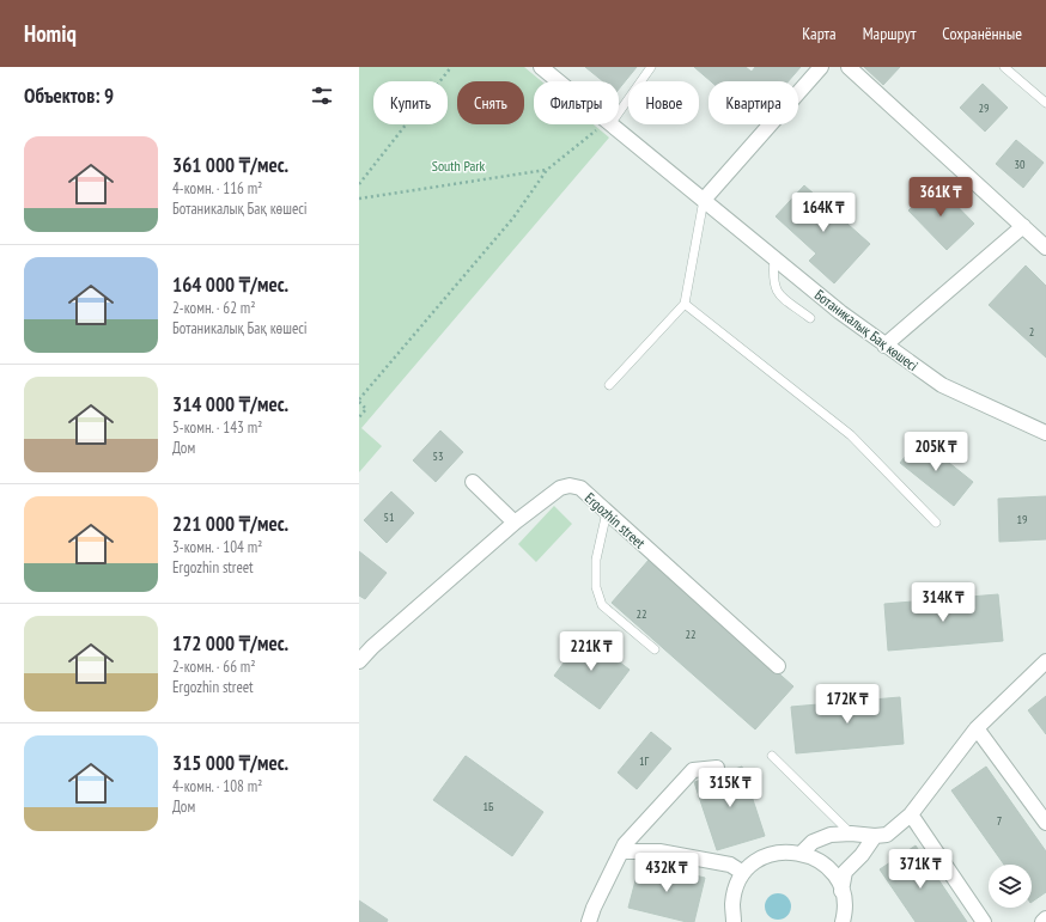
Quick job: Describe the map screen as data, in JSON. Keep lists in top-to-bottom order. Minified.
{"streets":{"street":["Ботаникалық Бақ көшесі","Ergozhin street"]},"parks":["South Park"],"house_numbers":["29","30","2","53","51","19","22","22","1Г","1Б","7"],"page":{"header":"Homiq","nav":["Карта","Маршрут","Сохранённые"],"heading":"Объектов: 9","chip":["Купить","Снять","Фильтры","Новое","Квартира"],"list":[{"name":"361 000 ₸/мес.","note":"4-комн. · 116 m² · Ботаникалық Бақ көшесі"},{"name":"164 000 ₸/мес.","note":"2-комн. · 62 m² · Ботаникалық Бақ көшесі"},{"name":"314 000 ₸/мес.","note":"5-комн. · 143 m² · Дом"},{"name":"221 000 ₸/мес.","note":"3-комн. · 104 m² · Ergozhin street"},{"name":"172 000 ₸/мес.","note":"2-комн. · 66 m² · Ergozhin street"},{"name":"315 000 ₸/мес.","note":"4-комн. · 108 m² · Дом"}],"price":["361K ₸","164K ₸","205K ₸","314K ₸","221K ₸","172K ₸","315K ₸","371K ₸","432K ₸"]}}
